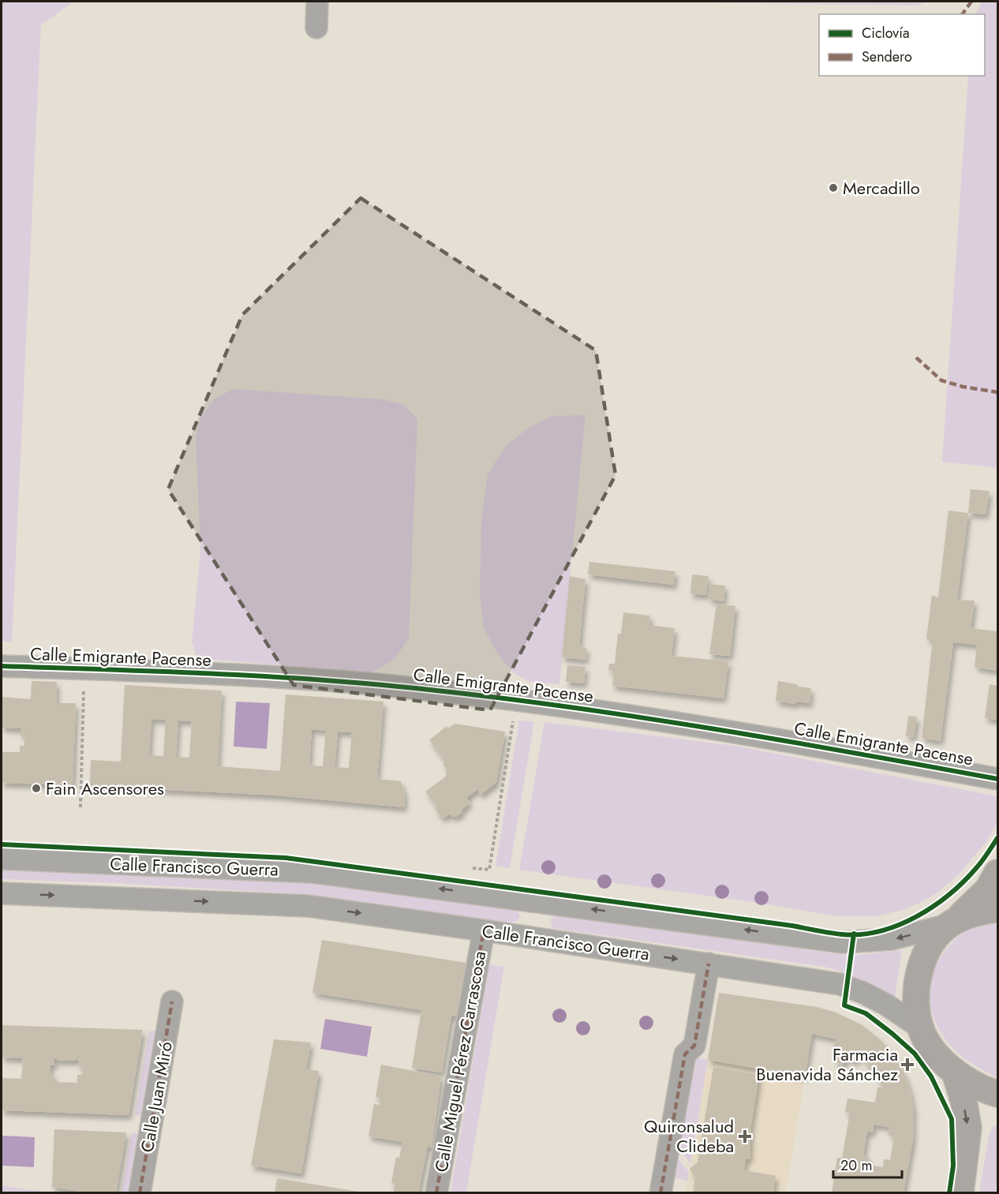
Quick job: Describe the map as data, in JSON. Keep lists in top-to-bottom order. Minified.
{"streets":{"street":["Calle Emigrante Pacense","Calle Francisco Guerra","Calle Miguel Pérez Carrascosa","Calle Juan Miró"]},"crossings":[["Calle Francisco Guerra","Calle Miguel Pérez Carrascosa"]],"places":{"other":["Mercadillo","Fain Ascensores"],"health":["Farmacia Buenavida Sánchez","Quironsalud Clideba"]},"legend":["Ciclovía","Sendero"],"scale_bar":"20 m"}
